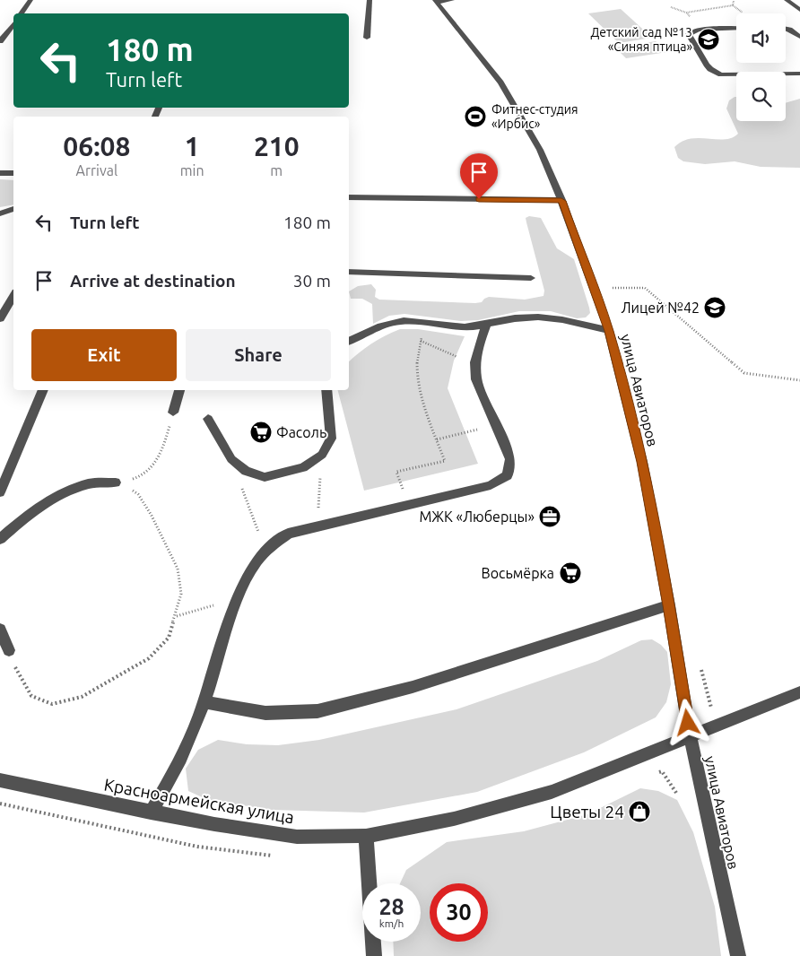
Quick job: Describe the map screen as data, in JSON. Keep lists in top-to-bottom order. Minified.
{"streets":{"street":["улица Авиаторов","Красноармейская улица"]},"crossings":[["улица Авиаторов","Красноармейская улица"]],"places":{"school or university":["Детский сад №13 «Синяя птица»","Лицей №42"],"sports":["Фитнес-студия «Ирбис»"],"supermarket":["Фасоль","Восьмёрка"],"office":["МЖК «Люберцы»"],"shop":["Цветы 24"]},"page":{"turn":["180 m","Turn left"],"eta":["06:08","Arrival","1","min","210","m"],"list":[{"name":"Turn left","value":"180 m"},{"name":"Arrive at destination","value":"30 m"}],"buttons":["Exit","Share"],"speed":"28 km/h","limit":"30"}}
